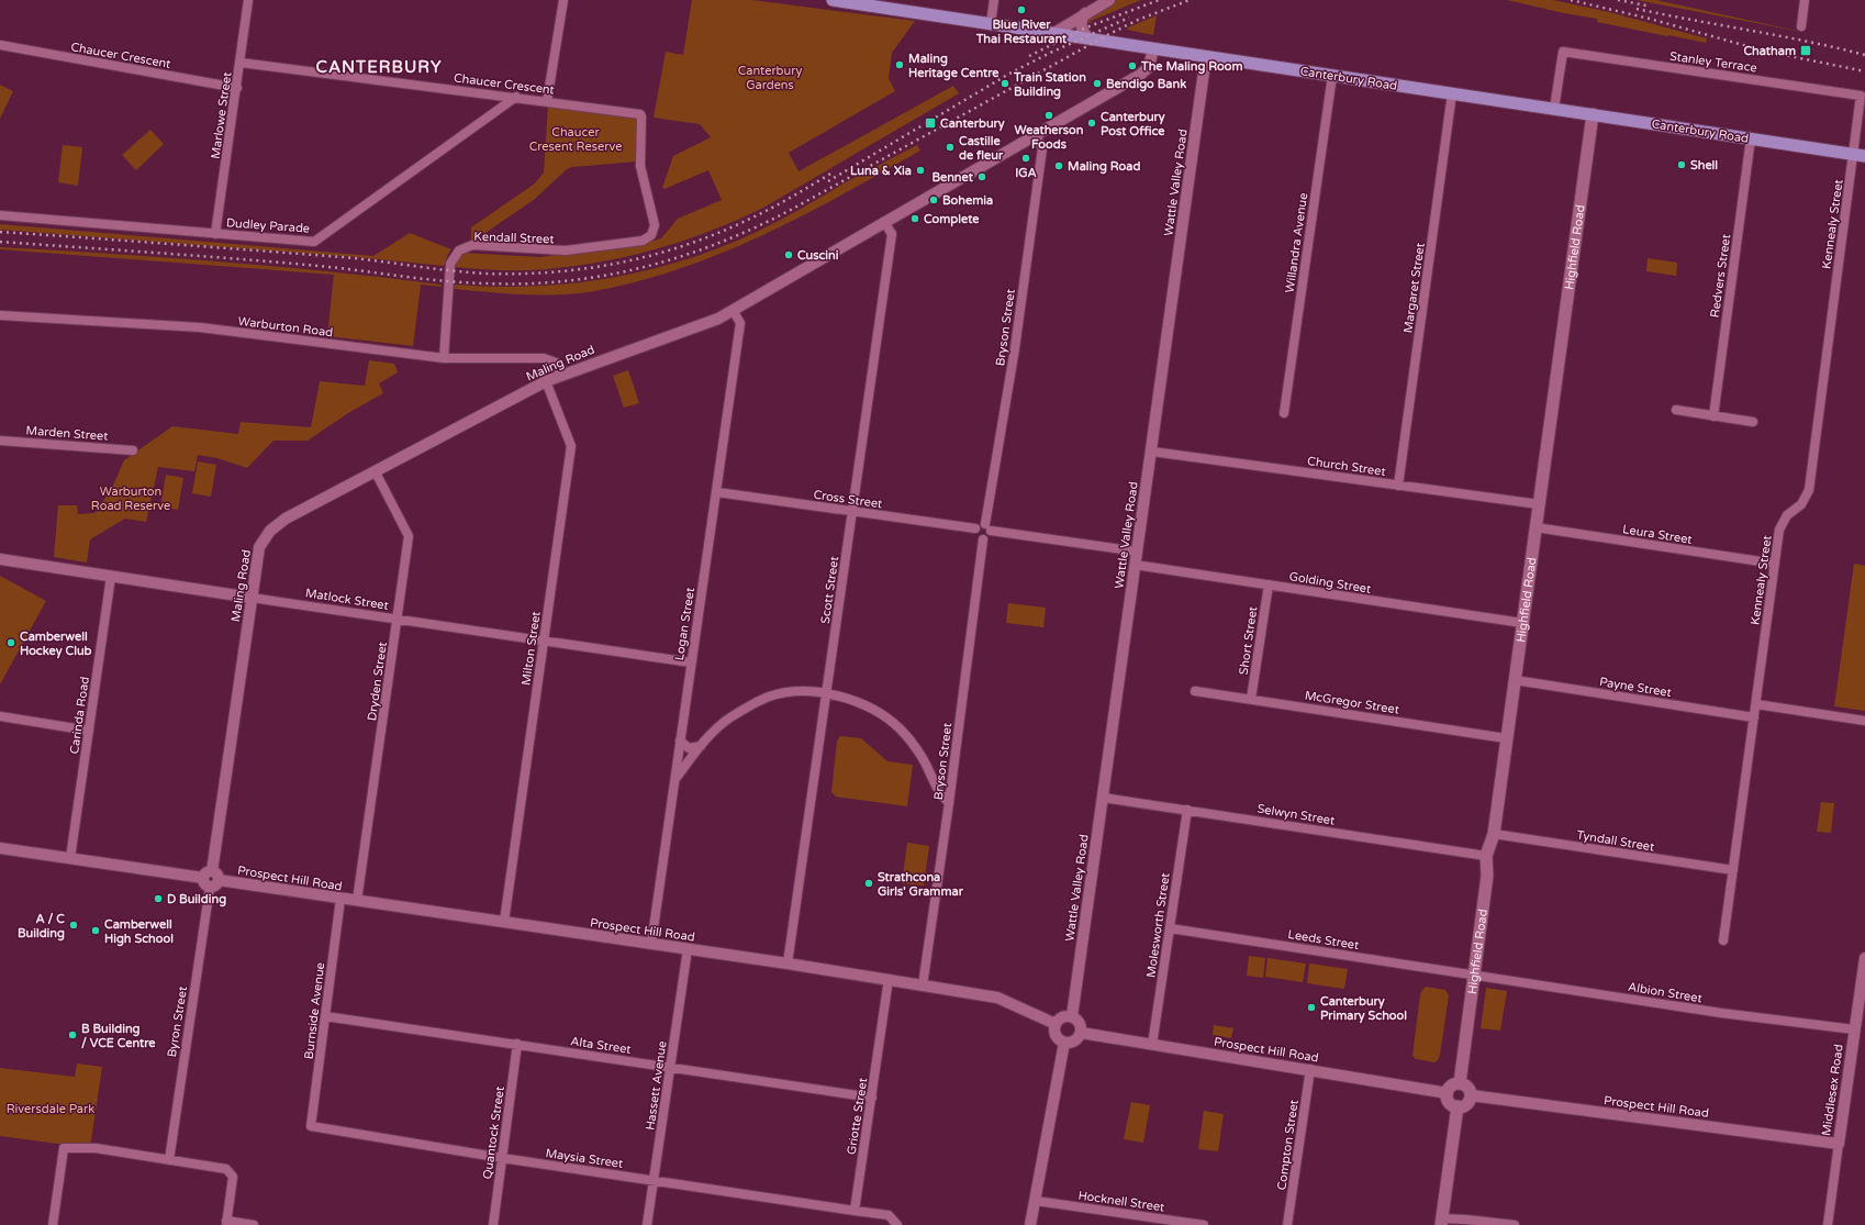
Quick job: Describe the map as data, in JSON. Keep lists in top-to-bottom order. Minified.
{"streets":{"main road":["Canterbury Road","Highfield Road"],"street":["Chaucer Crescent","Stanley Terrace","Marlowe Street","Wattle Valley Road","Kennealy Street","Dudley Parade","Kendall Street","Willandra Avenue","Redvers Street","Margaret Street","Warburton Road","Bryson Street","Maling Road","Marden Street","Church Street","Cross Street","Leura Street","Golding Street","Scott Street","Matlock Street","Logan Street","Short Street","Milton Street","Dryden Street","Payne Street","McGregor Street","Carinda Road","Selwyn Street","Tyndall Street","Prospect Hill Road","Molesworth Street","Leeds Street","Albion Street","Burnside Avenue","Byron Street","Alta Street","Hassett Avenue","Middlesex Road","Griotte Street","Quantock Street","Compton Street","Maysia Street","Hocknell Street"]},"crossings":[["Chaucer Crescent","Marlowe Street"],["Chaucer Crescent","Dudley Parade"],["Chaucer Crescent","Kendall Street"],["Stanley Terrace","Canterbury Road"],["Stanley Terrace","Kennealy Street"],["Canterbury Road","Wattle Valley Road"],["Canterbury Road","Kennealy Street"],["Canterbury Road","Willandra Avenue"],["Canterbury Road","Highfield Road"],["Canterbury Road","Redvers Street"],["Canterbury Road","Margaret Street"],["Canterbury Road","Maling Road"],["Marlowe Street","Dudley Parade"],["Wattle Valley Road","Church Street"],["Wattle Valley Road","Golding Street"],["Wattle Valley Road","Selwyn Street"],["Wattle Valley Road","Prospect Hill Road"],["Kennealy Street","Leura Street"],["Kennealy Street","Payne Street"],["Kennealy Street","Tyndall Street"],["Kendall Street","Warburton Road"],["Highfield Road","Church Street"],["Highfield Road","Leura Street"],["Highfield Road","Golding Street"],["Highfield Road","Payne Street"],["Highfield Road","McGregor Street"],["Highfield Road","Selwyn Street"],["Highfield Road","Tyndall Street"],["Highfield Road","Prospect Hill Road"],["Highfield Road","Leeds Street"],["Highfield Road","Albion Street"],["Margaret Street","Church Street"],["Warburton Road","Maling Road"],["Bryson Street","Maling Road"],["Bryson Street","Cross Street"],["Bryson Street","Prospect Hill Road"],["Maling Road","Scott Street"],["Maling Road","Matlock Street"],["Maling Road","Logan Street"],["Maling Road","Milton Street"],["Maling Road","Dryden Street"],["Cross Street","Scott Street"],["Cross Street","Logan Street"],["Golding Street","Short Street"],["Scott Street","Prospect Hill Road"],["Matlock Street","Logan Street"],["Matlock Street","Milton Street"],["Matlock Street","Dryden Street"],["Matlock Street","Carinda Road"],["Logan Street","Prospect Hill Road"],["Short Street","McGregor Street"],["Milton Street","Prospect Hill Road"],["Dryden Street","Prospect Hill Road"],["Selwyn Street","Molesworth Street"],["Prospect Hill Road","Molesworth Street"],["Prospect Hill Road","Burnside Avenue"],["Prospect Hill Road","Hassett Avenue"],["Prospect Hill Road","Middlesex Road"],["Prospect Hill Road","Griotte Street"],["Prospect Hill Road","Compton Street"],["Molesworth Street","Leeds Street"],["Leeds Street","Albion Street"],["Albion Street","Middlesex Road"],["Burnside Avenue","Alta Street"],["Burnside Avenue","Maysia Street"],["Alta Street","Hassett Avenue"],["Alta Street","Griotte Street"],["Alta Street","Quantock Street"],["Hassett Avenue","Maysia Street"],["Griotte Street","Maysia Street"],["Quantock Street","Maysia Street"]],"districts":["CANTERBURY"],"parks":["Canterbury Gardens","Chaucer Cresent Reserve","Warburton Road Reserve","Riversdale Park"],"places":{"other":["Blue River Thai Restaurant","Maling Heritage Centre","The Maling Room","Train Station Building","Bendigo Bank","Weatherson Foods","Canterbury Post Office","Castille de fleur","IGA","Shell","Maling Road","Luna & Xia","Bennet","Bohemia","Complete","Cuscini","Camberwell Hockey Club","Strathcona Girls' Grammar","D Building","A / C Building","Camberwell High School","Canterbury Primary School","B Building / VCE Centre"],"transit":["Chatham","Canterbury"]}}
